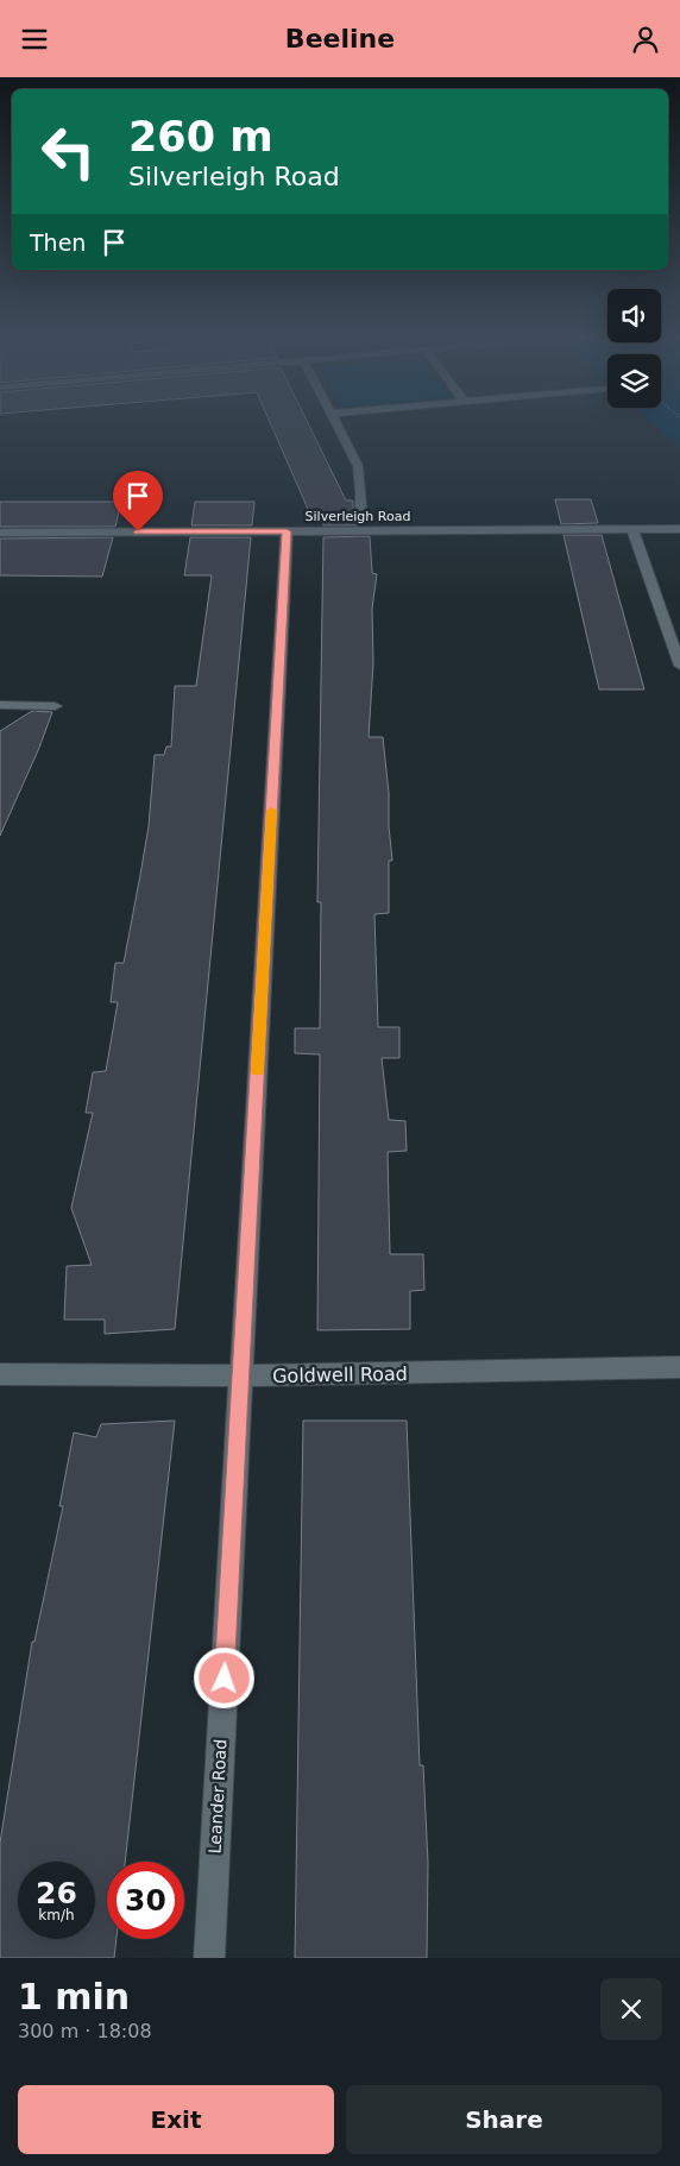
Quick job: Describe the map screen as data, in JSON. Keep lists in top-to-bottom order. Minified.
{"streets":{"street":["Silverleigh Road","Goldwell Road","Leander Road"]},"crossings":[["Silverleigh Road","Leander Road"],["Goldwell Road","Leander Road"]],"page":{"header":"Beeline","turn":["260 m","Silverleigh Road"],"then":"Then","speed":"26 km/h","limit":"30","heading":["1 min","300 m · 18:08"],"buttons":["Exit","Share"]}}
